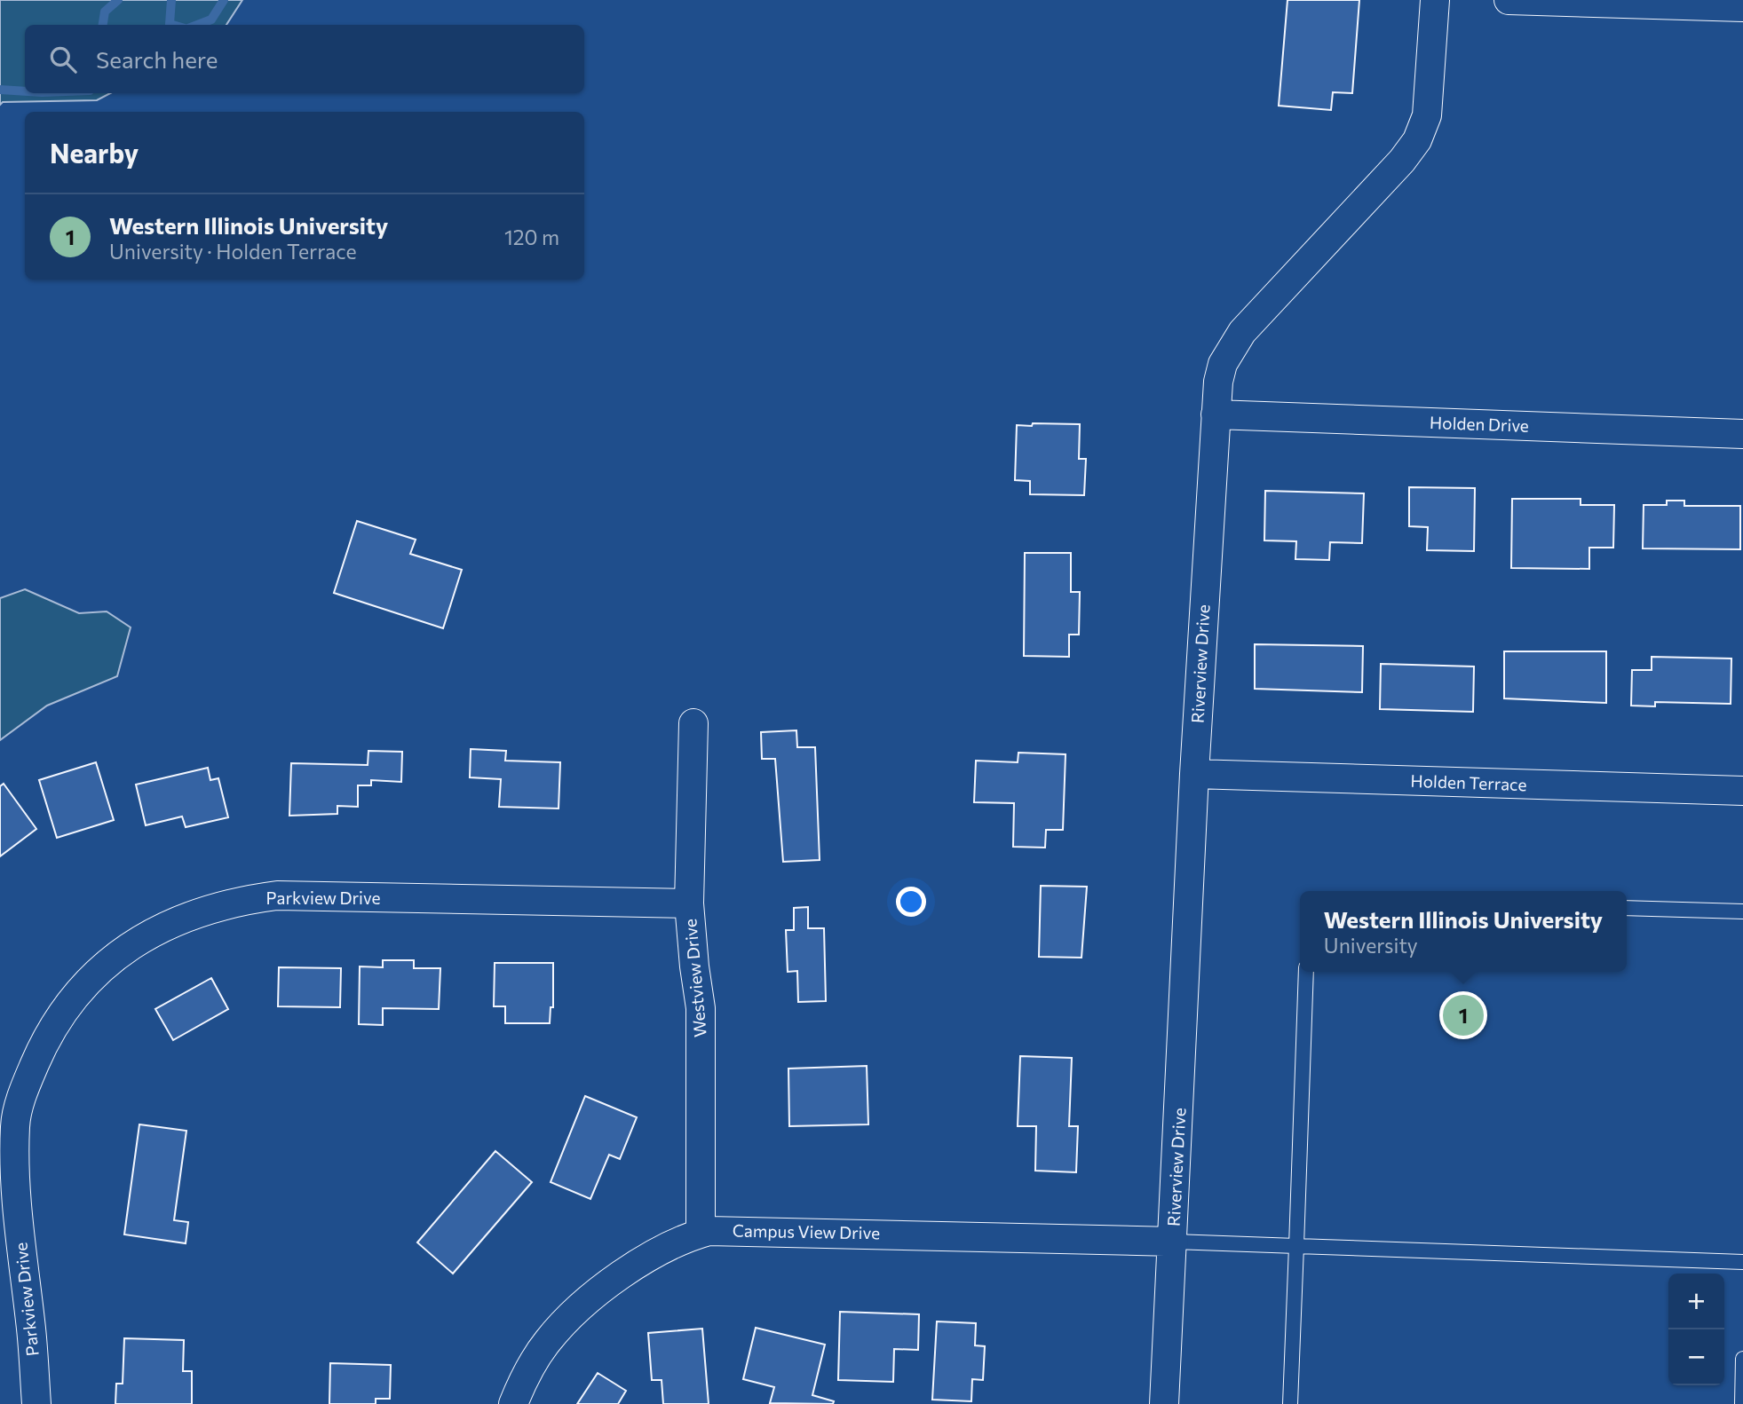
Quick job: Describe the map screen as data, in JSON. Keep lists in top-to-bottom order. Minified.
{"streets":{"street":["Holden Drive","Riverview Drive","Holden Terrace","Parkview Drive","Westview Drive","Campus View Drive"]},"crossings":[["Holden Drive","Riverview Drive"],["Riverview Drive","Holden Terrace"],["Riverview Drive","Campus View Drive"],["Parkview Drive","Westview Drive"],["Westview Drive","Campus View Drive"]],"page":{"search":"Search here","heading":"Nearby","list":[{"mark":"1","name":"Western Illinois University","note":"University · Holden Terrace","value":"120 m"}],"popup":["Western Illinois University","University"],"pins":"1","map_buttons":["+","−"]}}
